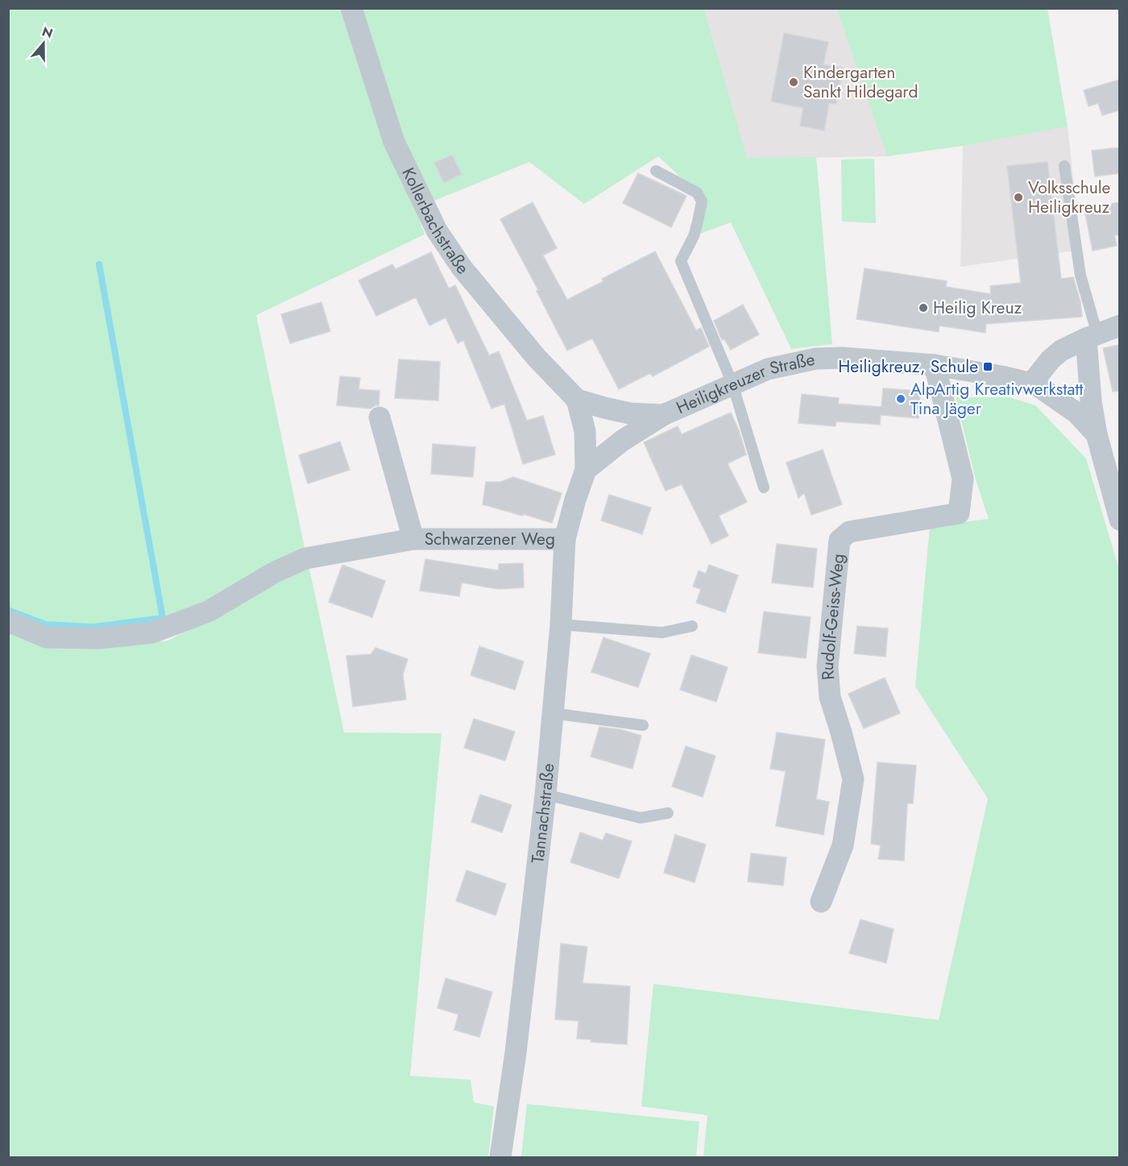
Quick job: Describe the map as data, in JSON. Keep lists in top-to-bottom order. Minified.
{"streets":{"street":["Kollerbachstraße","Heiligkreuzer Straße","Schwarzener Weg","Rudolf-Geiss-Weg","Tannachstraße"]},"crossings":[["Kollerbachstraße","Heiligkreuzer Straße"],["Kollerbachstraße","Tannachstraße"],["Heiligkreuzer Straße","Rudolf-Geiss-Weg"],["Heiligkreuzer Straße","Tannachstraße"],["Schwarzener Weg","Tannachstraße"]],"places":{"other":["Kindergarten Sankt Hildegard","Volksschule Heiligkreuz","Heilig Kreuz","AlpArtig Kreativwerkstatt Tina Jäger"],"transit":["Heiligkreuz, Schule"]},"north":"top"}
